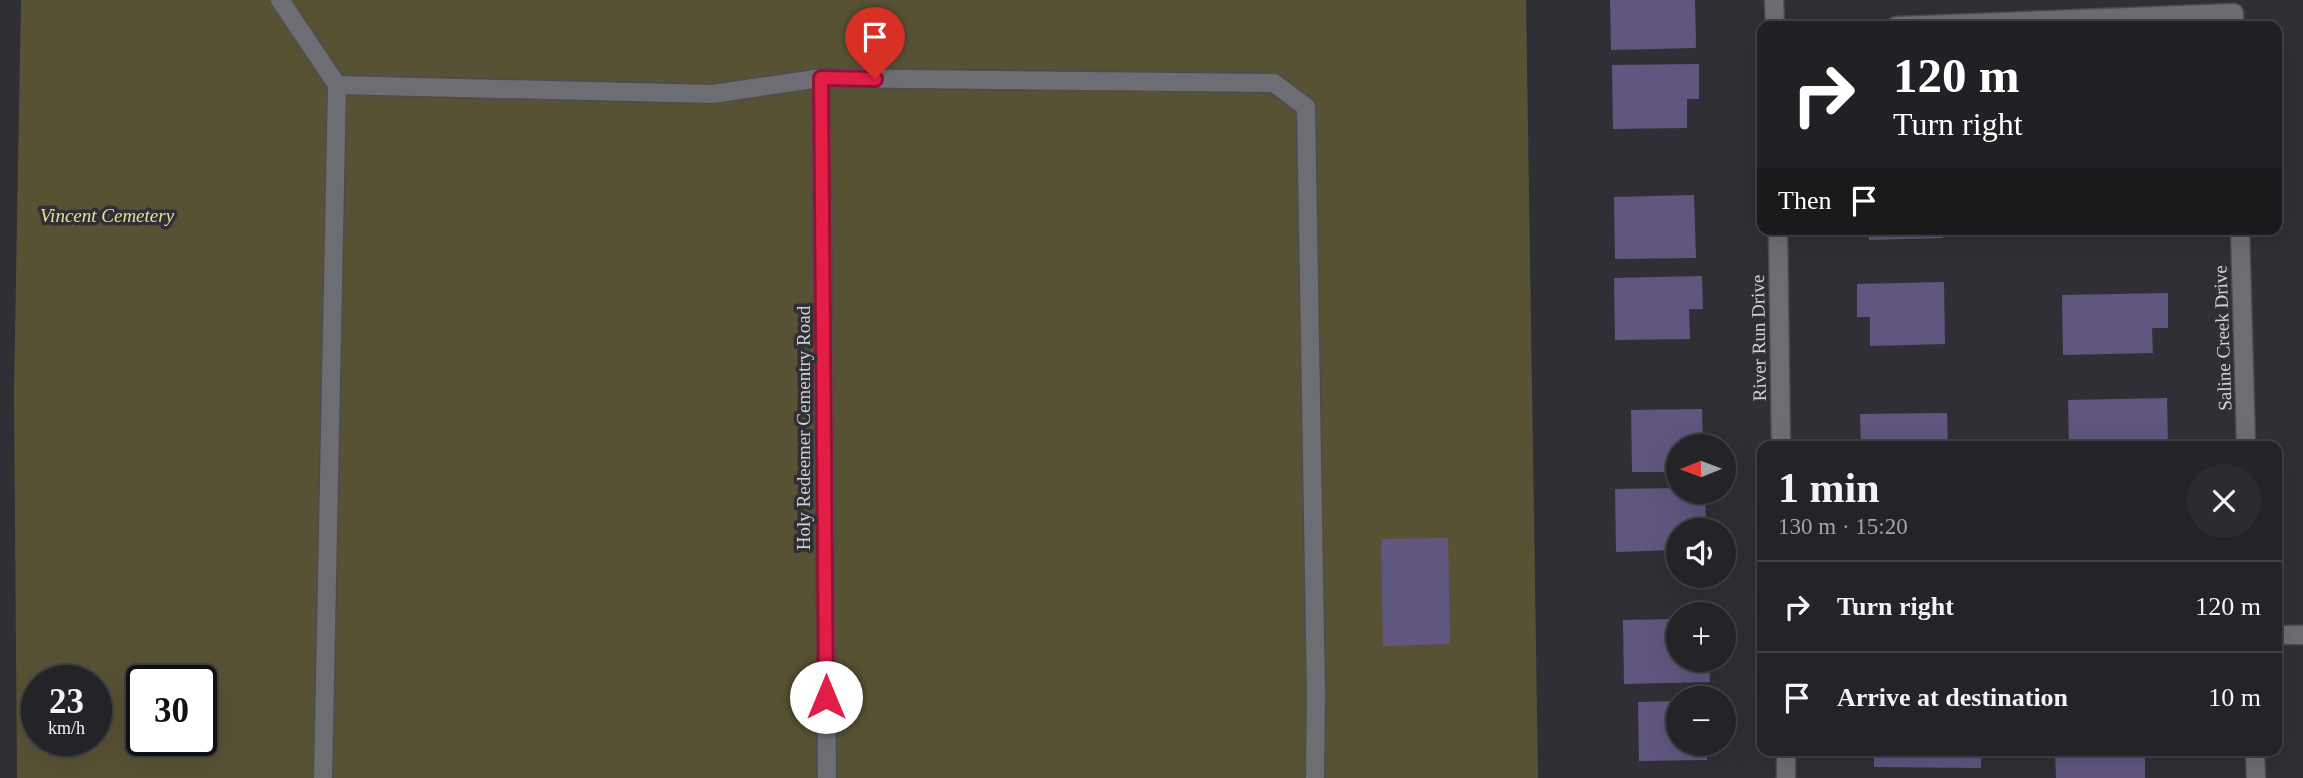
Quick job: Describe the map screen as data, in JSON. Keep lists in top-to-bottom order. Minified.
{"streets":{"street":["River Run Drive","Saline Creek Drive","Holy Redeemer Cementry Road"]},"parks":["Vincent Cemetery"],"north":"left","page":{"turn":["120 m","Turn right"],"then":"Then","map_buttons":["+","−"],"heading":["1 min","130 m · 15:20"],"list":[{"name":"Turn right","value":"120 m"},{"name":"Arrive at destination","value":"10 m"}],"speed":"23 km/h","limit":"30"}}
